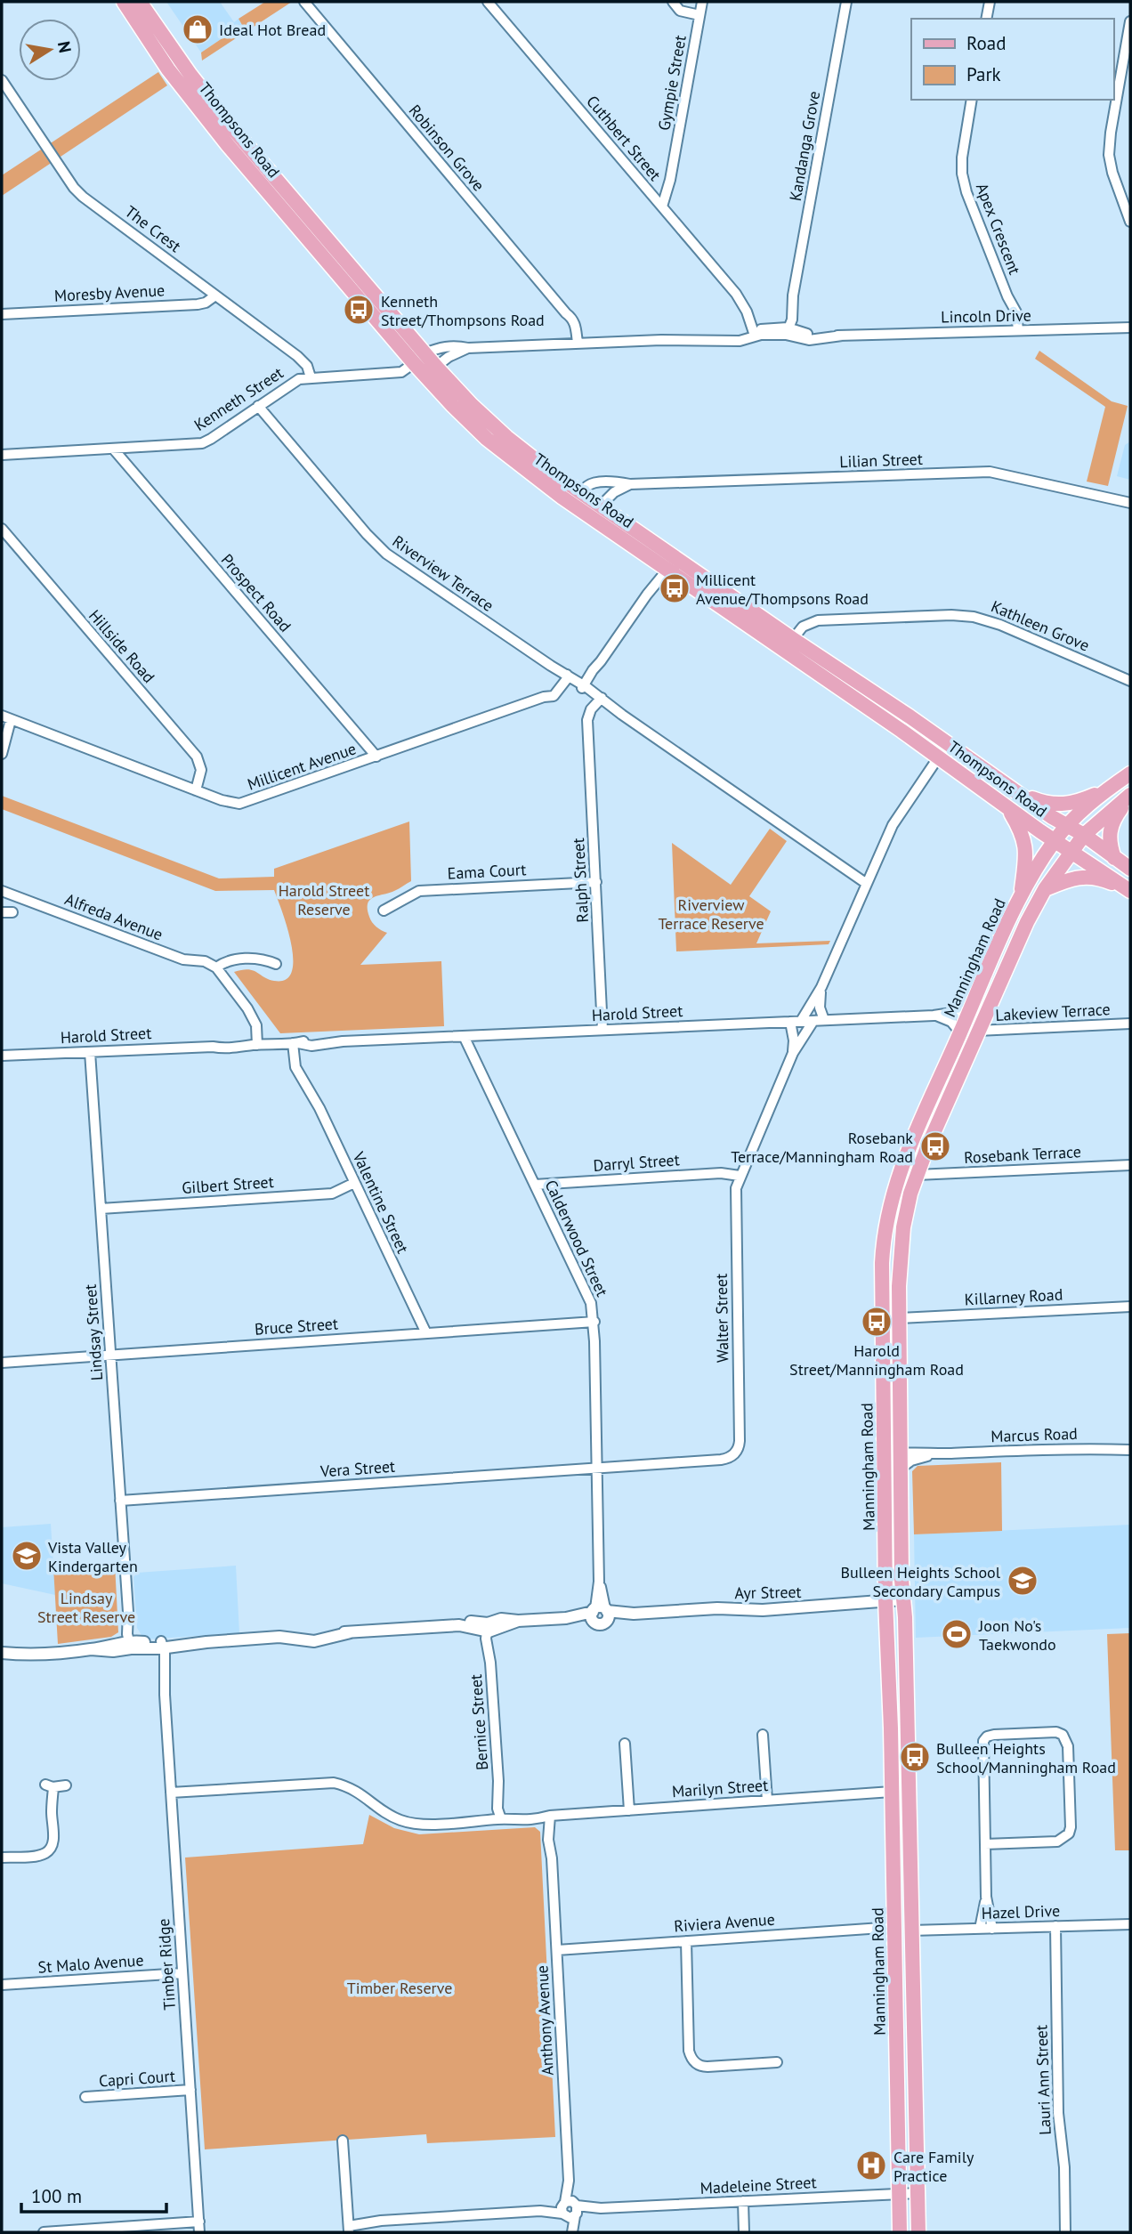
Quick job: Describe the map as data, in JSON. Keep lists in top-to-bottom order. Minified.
{"streets":{"main road":["Thompsons Road","Manningham Road"],"street":["Gympie Street","Cuthbert Street","Kandanga Grove","Robinson Grove","The Crest","Apex Crescent","Moresby Avenue","Lincoln Drive","Kenneth Street","Lilian Street","Riverview Terrace","Prospect Road","Kathleen Grove","Hillside Road","Millicent Avenue","Eama Court","Ralph Street","Alfreda Avenue","Lakeview Terrace","Harold Street","Rosebank Terrace","Darryl Street","Gilbert Street","Valentine Street","Calderwood Street","Killarney Road","Walter Street","Bruce Street","Lindsay Street","Marcus Road","Vera Street","Ayr Street","Bernice Street","Marilyn Street","Hazel Drive","Riviera Avenue","St Malo Avenue","Timber Ridge","Anthony Avenue","Capri Court","Lauri Ann Street","Madeleine Street"]},"crossings":[["Gympie Street","Cuthbert Street"],["Thompsons Road","Lincoln Drive"],["Thompsons Road","Kenneth Street"],["Thompsons Road","Lilian Street"],["Thompsons Road","Kathleen Grove"],["Thompsons Road","Manningham Road"],["Cuthbert Street","Lincoln Drive"],["Kandanga Grove","Lincoln Drive"],["Robinson Grove","Lincoln Drive"],["The Crest","Moresby Avenue"],["The Crest","Kenneth Street"],["Apex Crescent","Lincoln Drive"],["Lincoln Drive","Kenneth Street"],["Kenneth Street","Riverview Terrace"],["Kenneth Street","Prospect Road"],["Riverview Terrace","Millicent Avenue"],["Riverview Terrace","Ralph Street"],["Prospect Road","Millicent Avenue"],["Hillside Road","Millicent Avenue"],["Eama Court","Ralph Street"],["Ralph Street","Harold Street"],["Manningham Road","Lakeview Terrace"],["Manningham Road","Harold Street"],["Manningham Road","Rosebank Terrace"],["Manningham Road","Killarney Road"],["Manningham Road","Marcus Road"],["Manningham Road","Ayr Street"],["Manningham Road","Marilyn Street"],["Manningham Road","Hazel Drive"],["Manningham Road","Riviera Avenue"],["Manningham Road","Madeleine Street"],["Harold Street","Valentine Street"],["Harold Street","Calderwood Street"],["Harold Street","Walter Street"],["Harold Street","Lindsay Street"],["Darryl Street","Calderwood Street"],["Darryl Street","Walter Street"],["Gilbert Street","Valentine Street"],["Gilbert Street","Lindsay Street"],["Valentine Street","Bruce Street"],["Calderwood Street","Walter Street"],["Calderwood Street","Bruce Street"],["Calderwood Street","Vera Street"],["Calderwood Street","Ayr Street"],["Walter Street","Vera Street"],["Bruce Street","Lindsay Street"],["Lindsay Street","Vera Street"],["Lindsay Street","Ayr Street"],["Ayr Street","Bernice Street"],["Ayr Street","Timber Ridge"],["Bernice Street","Marilyn Street"],["Marilyn Street","Timber Ridge"],["Marilyn Street","Anthony Avenue"],["Hazel Drive","Lauri Ann Street"],["Riviera Avenue","Anthony Avenue"],["St Malo Avenue","Timber Ridge"],["Timber Ridge","Capri Court"],["Anthony Avenue","Madeleine Street"]],"parks":["Harold Street Reserve","Riverview Terrace Reserve","Lindsay Street Reserve","Timber Reserve"],"places":{"shop":["Ideal Hot Bread"],"bus stop":["Kenneth Street/Thompsons Road","Millicent Avenue/Thompsons Road","Rosebank Terrace/Manningham Road","Harold Street/Manningham Road","Bulleen Heights School/Manningham Road"],"school or university":["Vista Valley Kindergarten","Bulleen Heights School Secondary Campus"],"sports":["Joon No's Taekwondo"],"hospital":["Care Family Practice"]},"legend":["Road","Park"],"scale_bar":"100 m","north":"right"}
